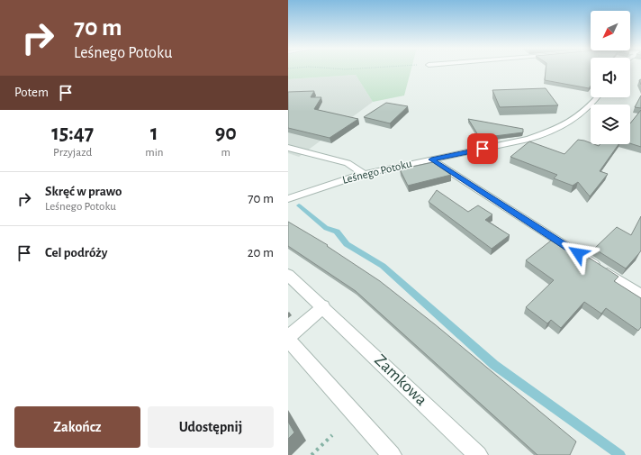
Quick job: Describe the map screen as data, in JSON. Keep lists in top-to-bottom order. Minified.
{"streets":{"street":["Leśnego Potoku","Zamkowa"]},"north":"bottom left","page":{"turn":["70 m","Leśnego Potoku"],"then":"Potem","eta":["15:47","Przyjazd","1","min","90","m"],"list":[{"name":"Skręć w prawo","note":"Leśnego Potoku","value":"70 m"},{"name":"Cel podróży","value":"20 m"}],"buttons":["Zakończ","Udostępnij"]}}
